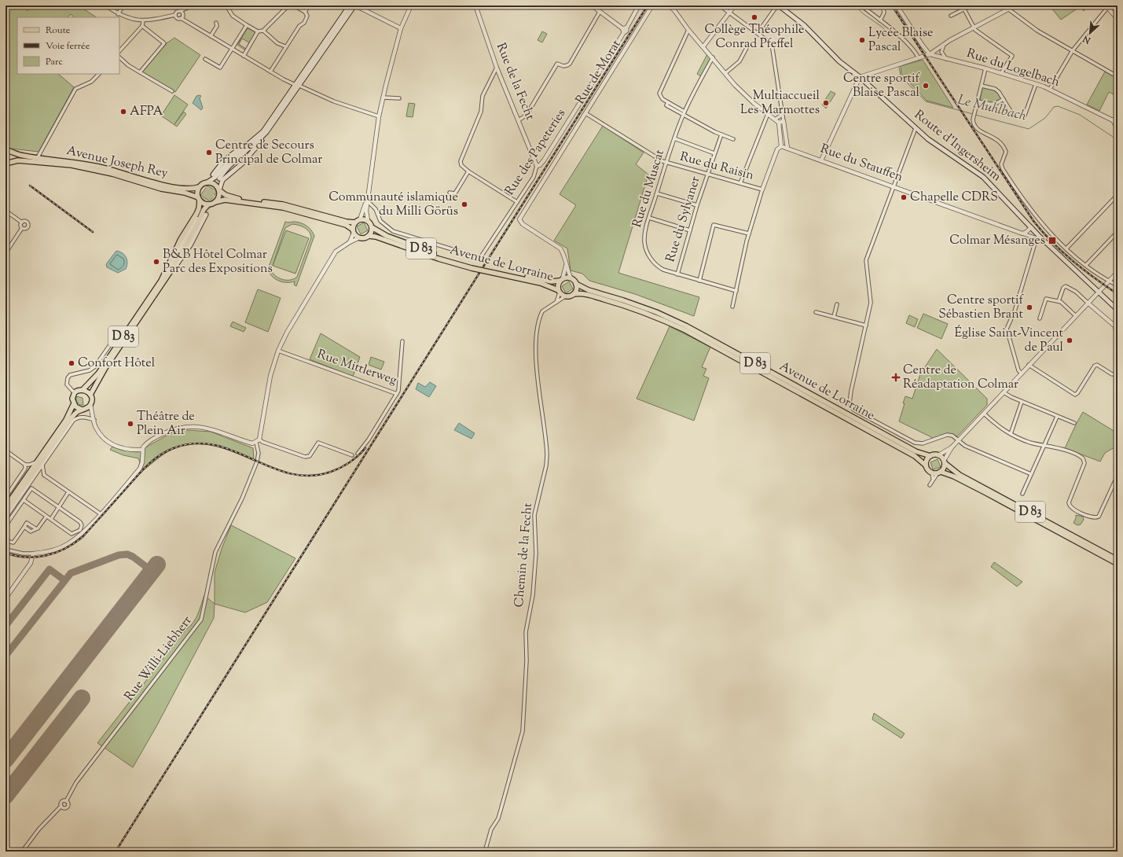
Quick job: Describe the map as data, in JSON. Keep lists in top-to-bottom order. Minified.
{"streets":{"main road":["Route d'Ingersheim","Avenue Joseph Rey","D 83","Avenue de Lorraine"],"street":["Rue du Logelbach","Rue de Morat","Rue de la Fecht","Rue des Papeteries","Rue du Stauffen","Rue du Raisin","Rue du Muscat","Rue du Sylvaner","Rue Mittlerweg","Chemin de la Fecht","Rue Willi-Liebherr"]},"crossings":[["Rue de Morat","Rue du Raisin"],["Rue de Morat","Avenue de Lorraine"],["Rue de Morat","Chemin de la Fecht"],["Rue de la Fecht","Rue des Papeteries"],["Route d'Ingersheim","Rue du Stauffen"],["Avenue Joseph Rey","D 83"],["Rue du Raisin","Rue du Muscat"],["Rue du Raisin","Rue du Sylvaner"],["Rue du Muscat","Rue du Sylvaner"],["D 83","Avenue de Lorraine"],["Avenue de Lorraine","Chemin de la Fecht"]],"water":["Le Muhlbach"],"places":{"other":["Collège Théophile Conrad Pfeffel","Lycée Blaise Pascal","Centre sportif Blaise Pascal","Multiaccueil Les Marmottes","AFPA","Centre de Secours Principal de Colmar","Chapelle CDRS","Communauté islamique du Milli Görüs","B&B Hôtel Colmar Parc des Expositions","Centre sportif Sébastien Brant","Église Saint-Vincent de Paul","Confort Hôtel","Théâtre de Plein Air"],"transit":["Colmar Mésanges"],"health":["Centre de Réadaptation Colmar"]},"legend":["Route","Voie ferrée","Parc"],"north":"bottom left"}
